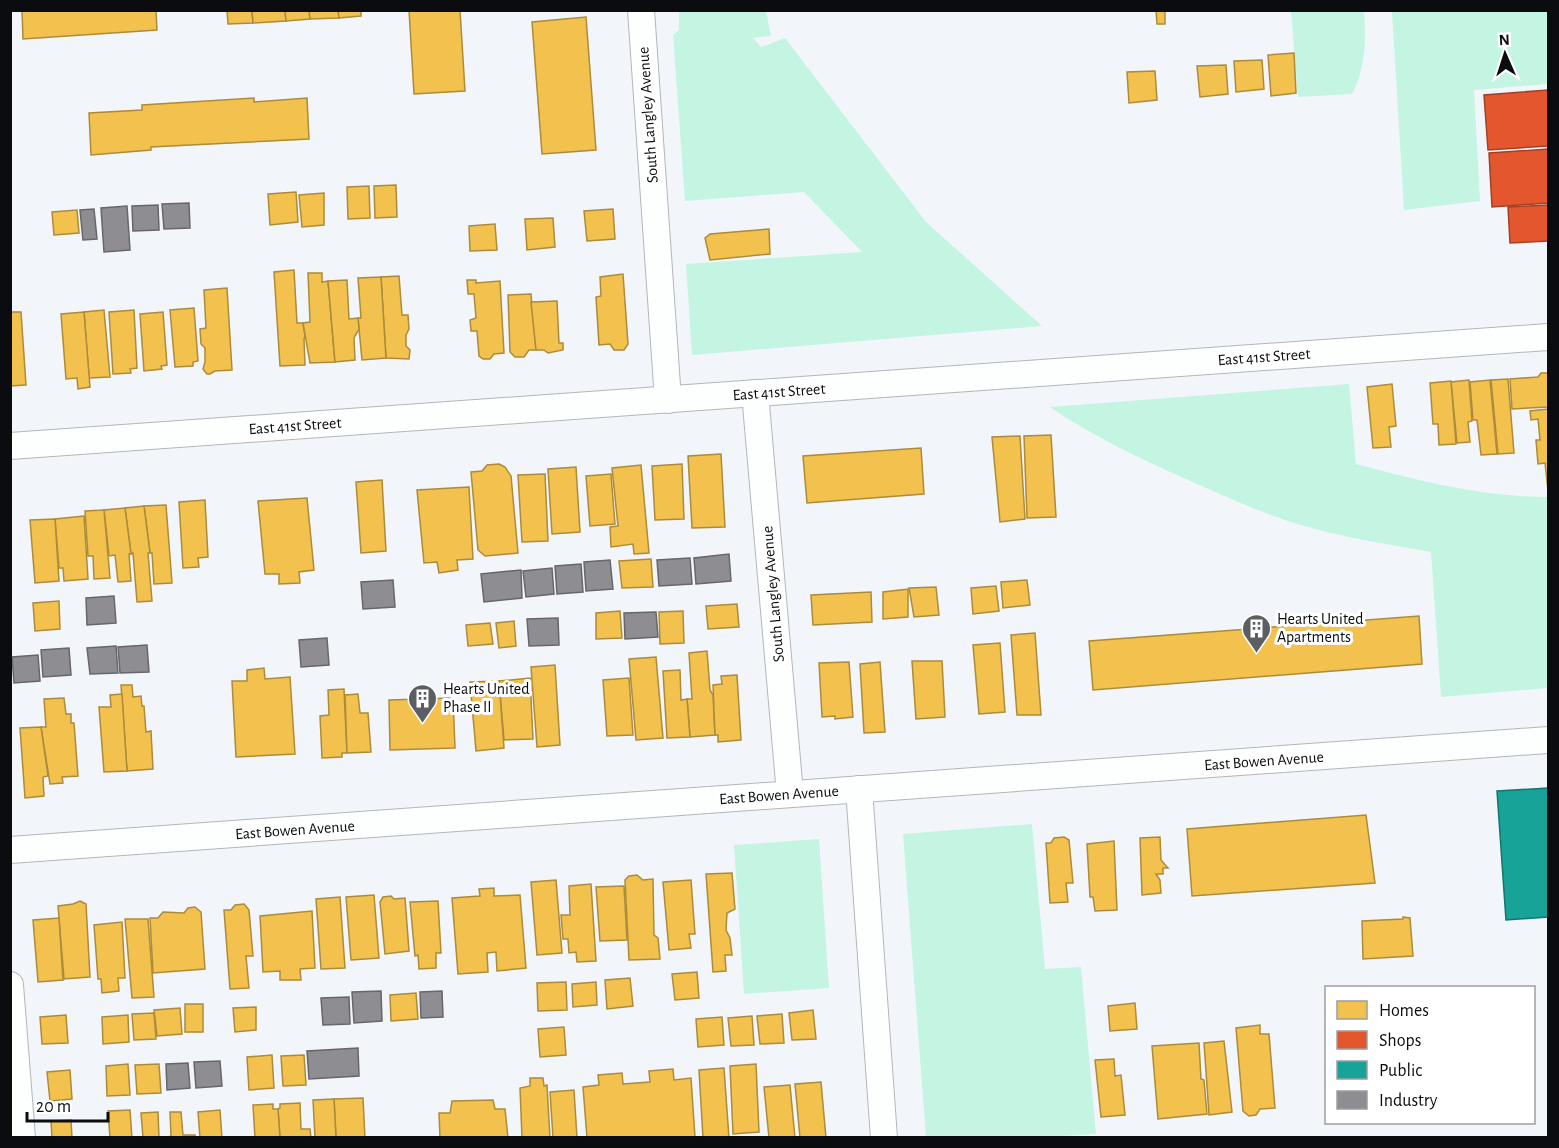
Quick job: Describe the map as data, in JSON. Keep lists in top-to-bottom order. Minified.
{"streets":{"street":["South Langley Avenue","East 41st Street","East Bowen Avenue"]},"crossings":[["South Langley Avenue","East 41st Street"],["South Langley Avenue","East Bowen Avenue"]],"places":{"building":["Hearts United Apartments","Hearts United Phase II"]},"legend":["Homes","Shops","Public","Industry"],"scale_bar":"20 m","north":"top"}
